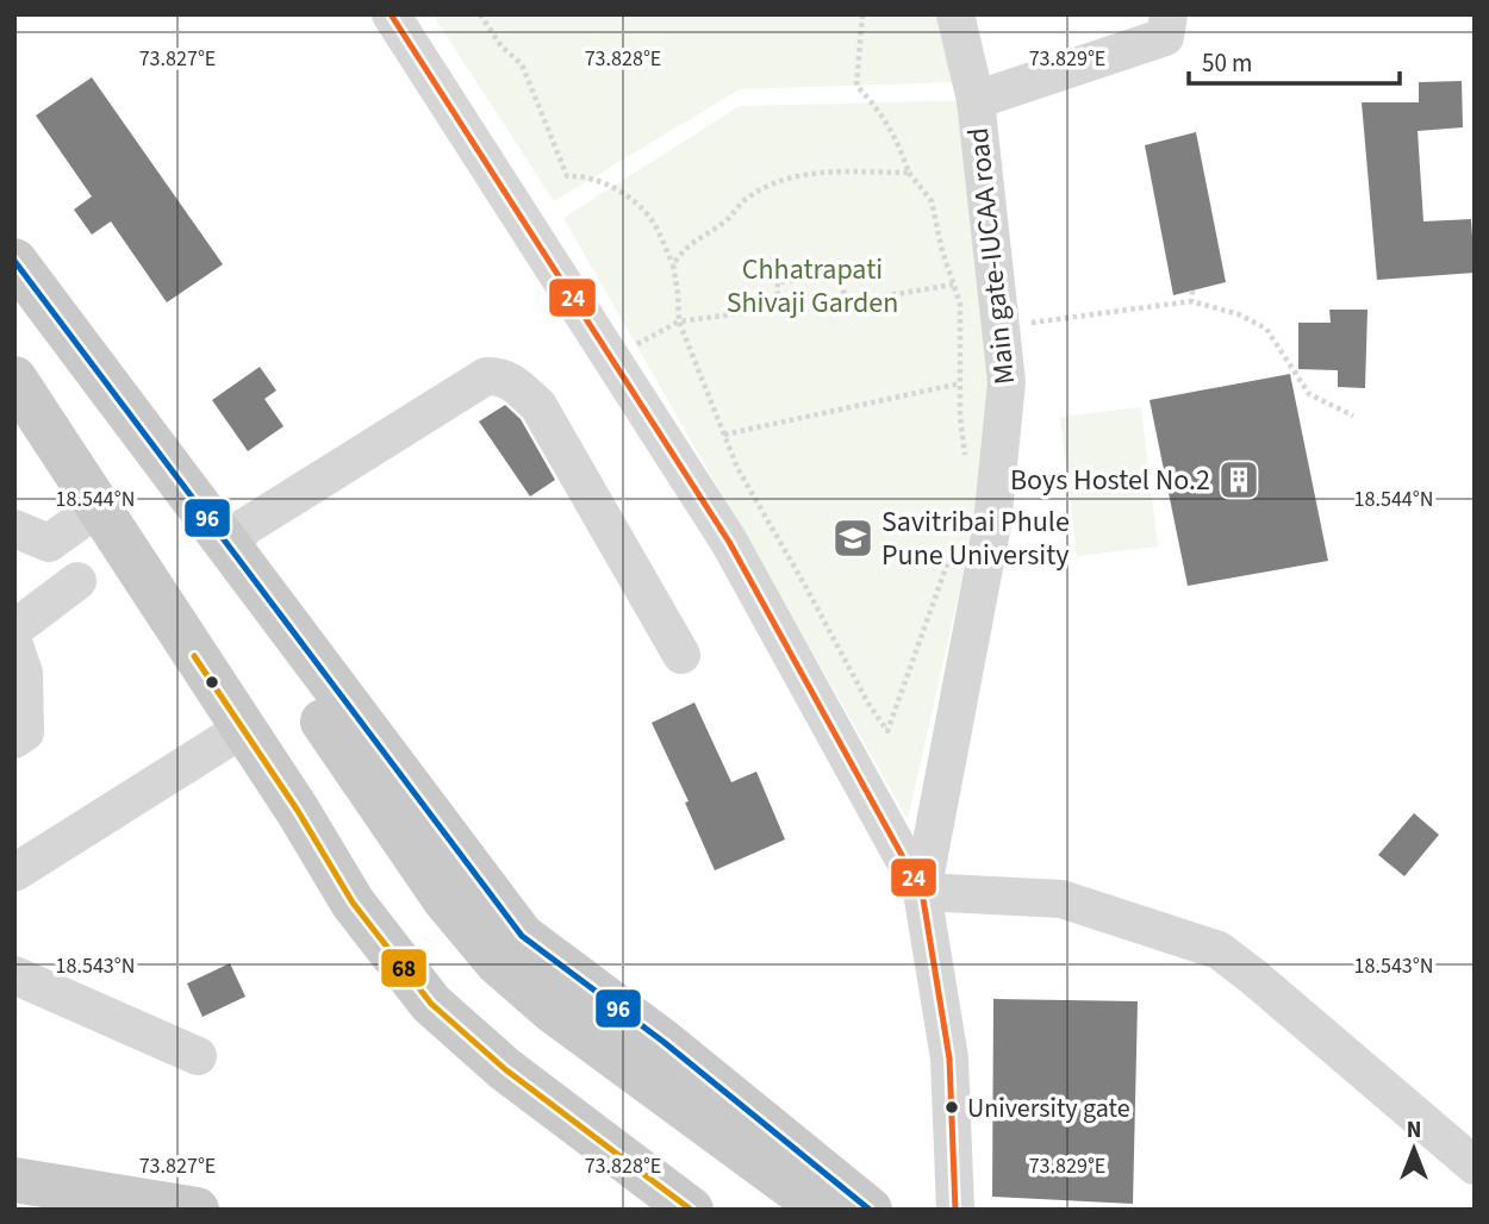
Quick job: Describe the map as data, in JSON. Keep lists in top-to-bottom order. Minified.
{"streets":{"street":["Main gate-IUCAA road"]},"parks":["Chhatrapati Shivaji Garden"],"places":{"building":["Boys Hostel No.2"],"school or university":["Savitribai Phule Pune University"],"other":["University gate"]},"lines":["transit line 24","transit line 96","transit line 68"],"scale_bar":"50 m","north":"top","coordinates":["73.827°E","73.828°E","73.829°E","18.544°N","18.543°N"]}
